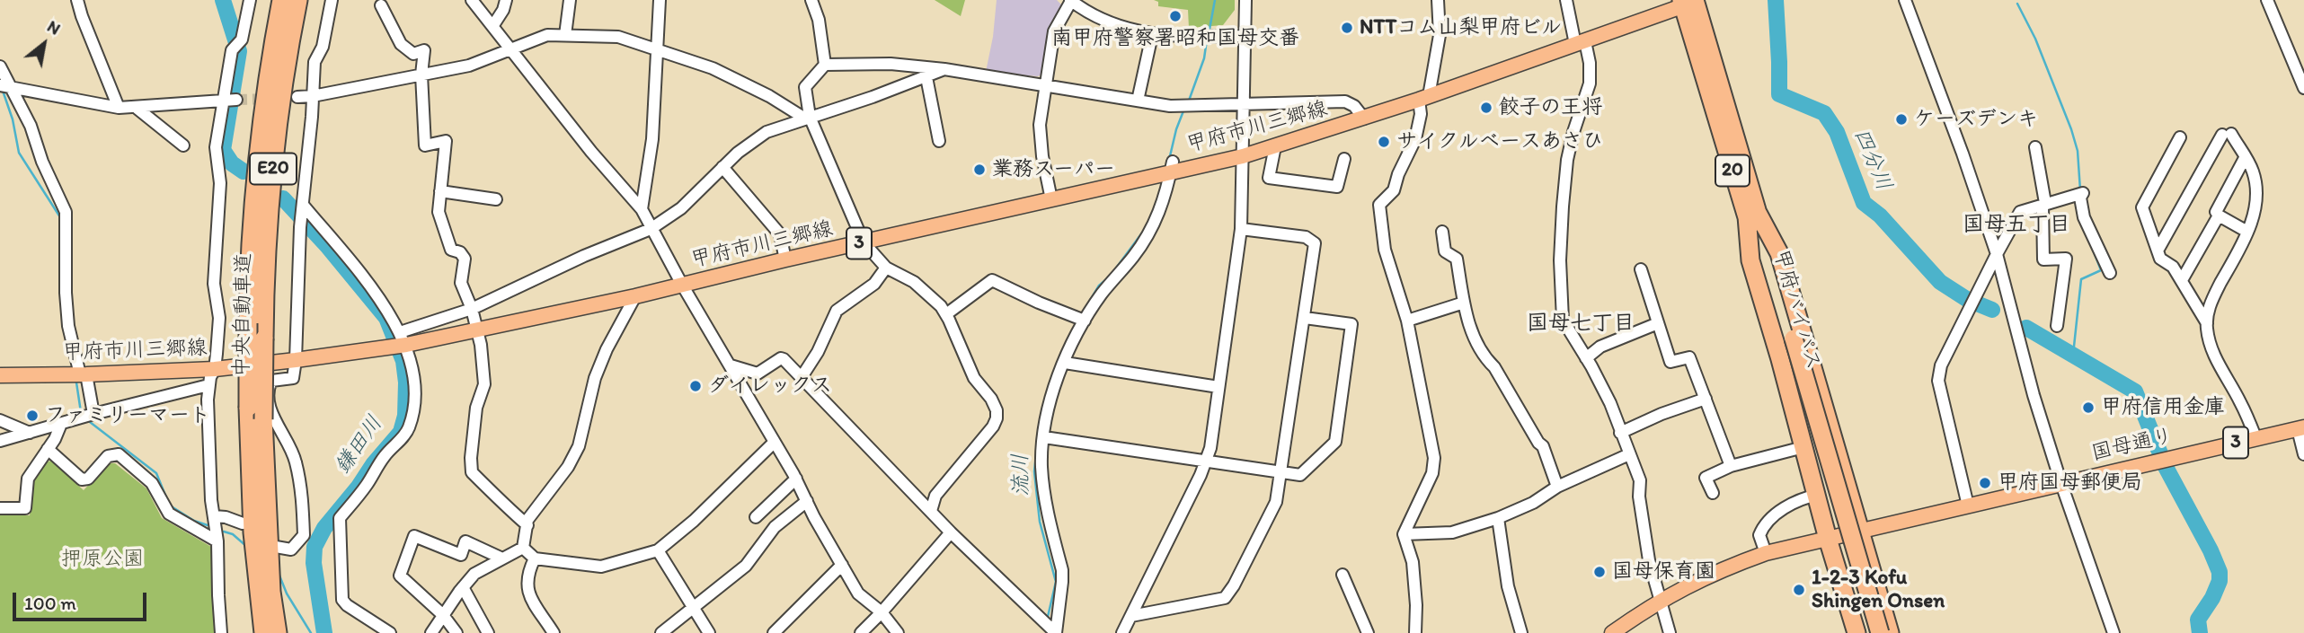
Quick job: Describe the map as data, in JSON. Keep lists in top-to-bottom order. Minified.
{"streets":{"highway":["E20","20","甲府バイパス","中央自動車道"],"main road":["甲府市川三郷線","3","国母通り"]},"crossings":[["甲府市川三郷線","甲府バイパス"],["3","国母通り"]],"districts":["国母五丁目","国母七丁目"],"water":["四分川","鎌田川","流川"],"parks":["押原公園"],"places":["南甲府警察署昭和国母交番","NTTコム山梨甲府ビル","餃子の王将","ケーズデンキ","サイクルベースあさひ","業務スーパー","ダイレックス","甲府信用金庫","ファミリーマート","甲府国母郵便局","国母保育園","1-2-3 Kofu Shingen Onsen"],"scale_bar":"100 m","north":"top right"}
